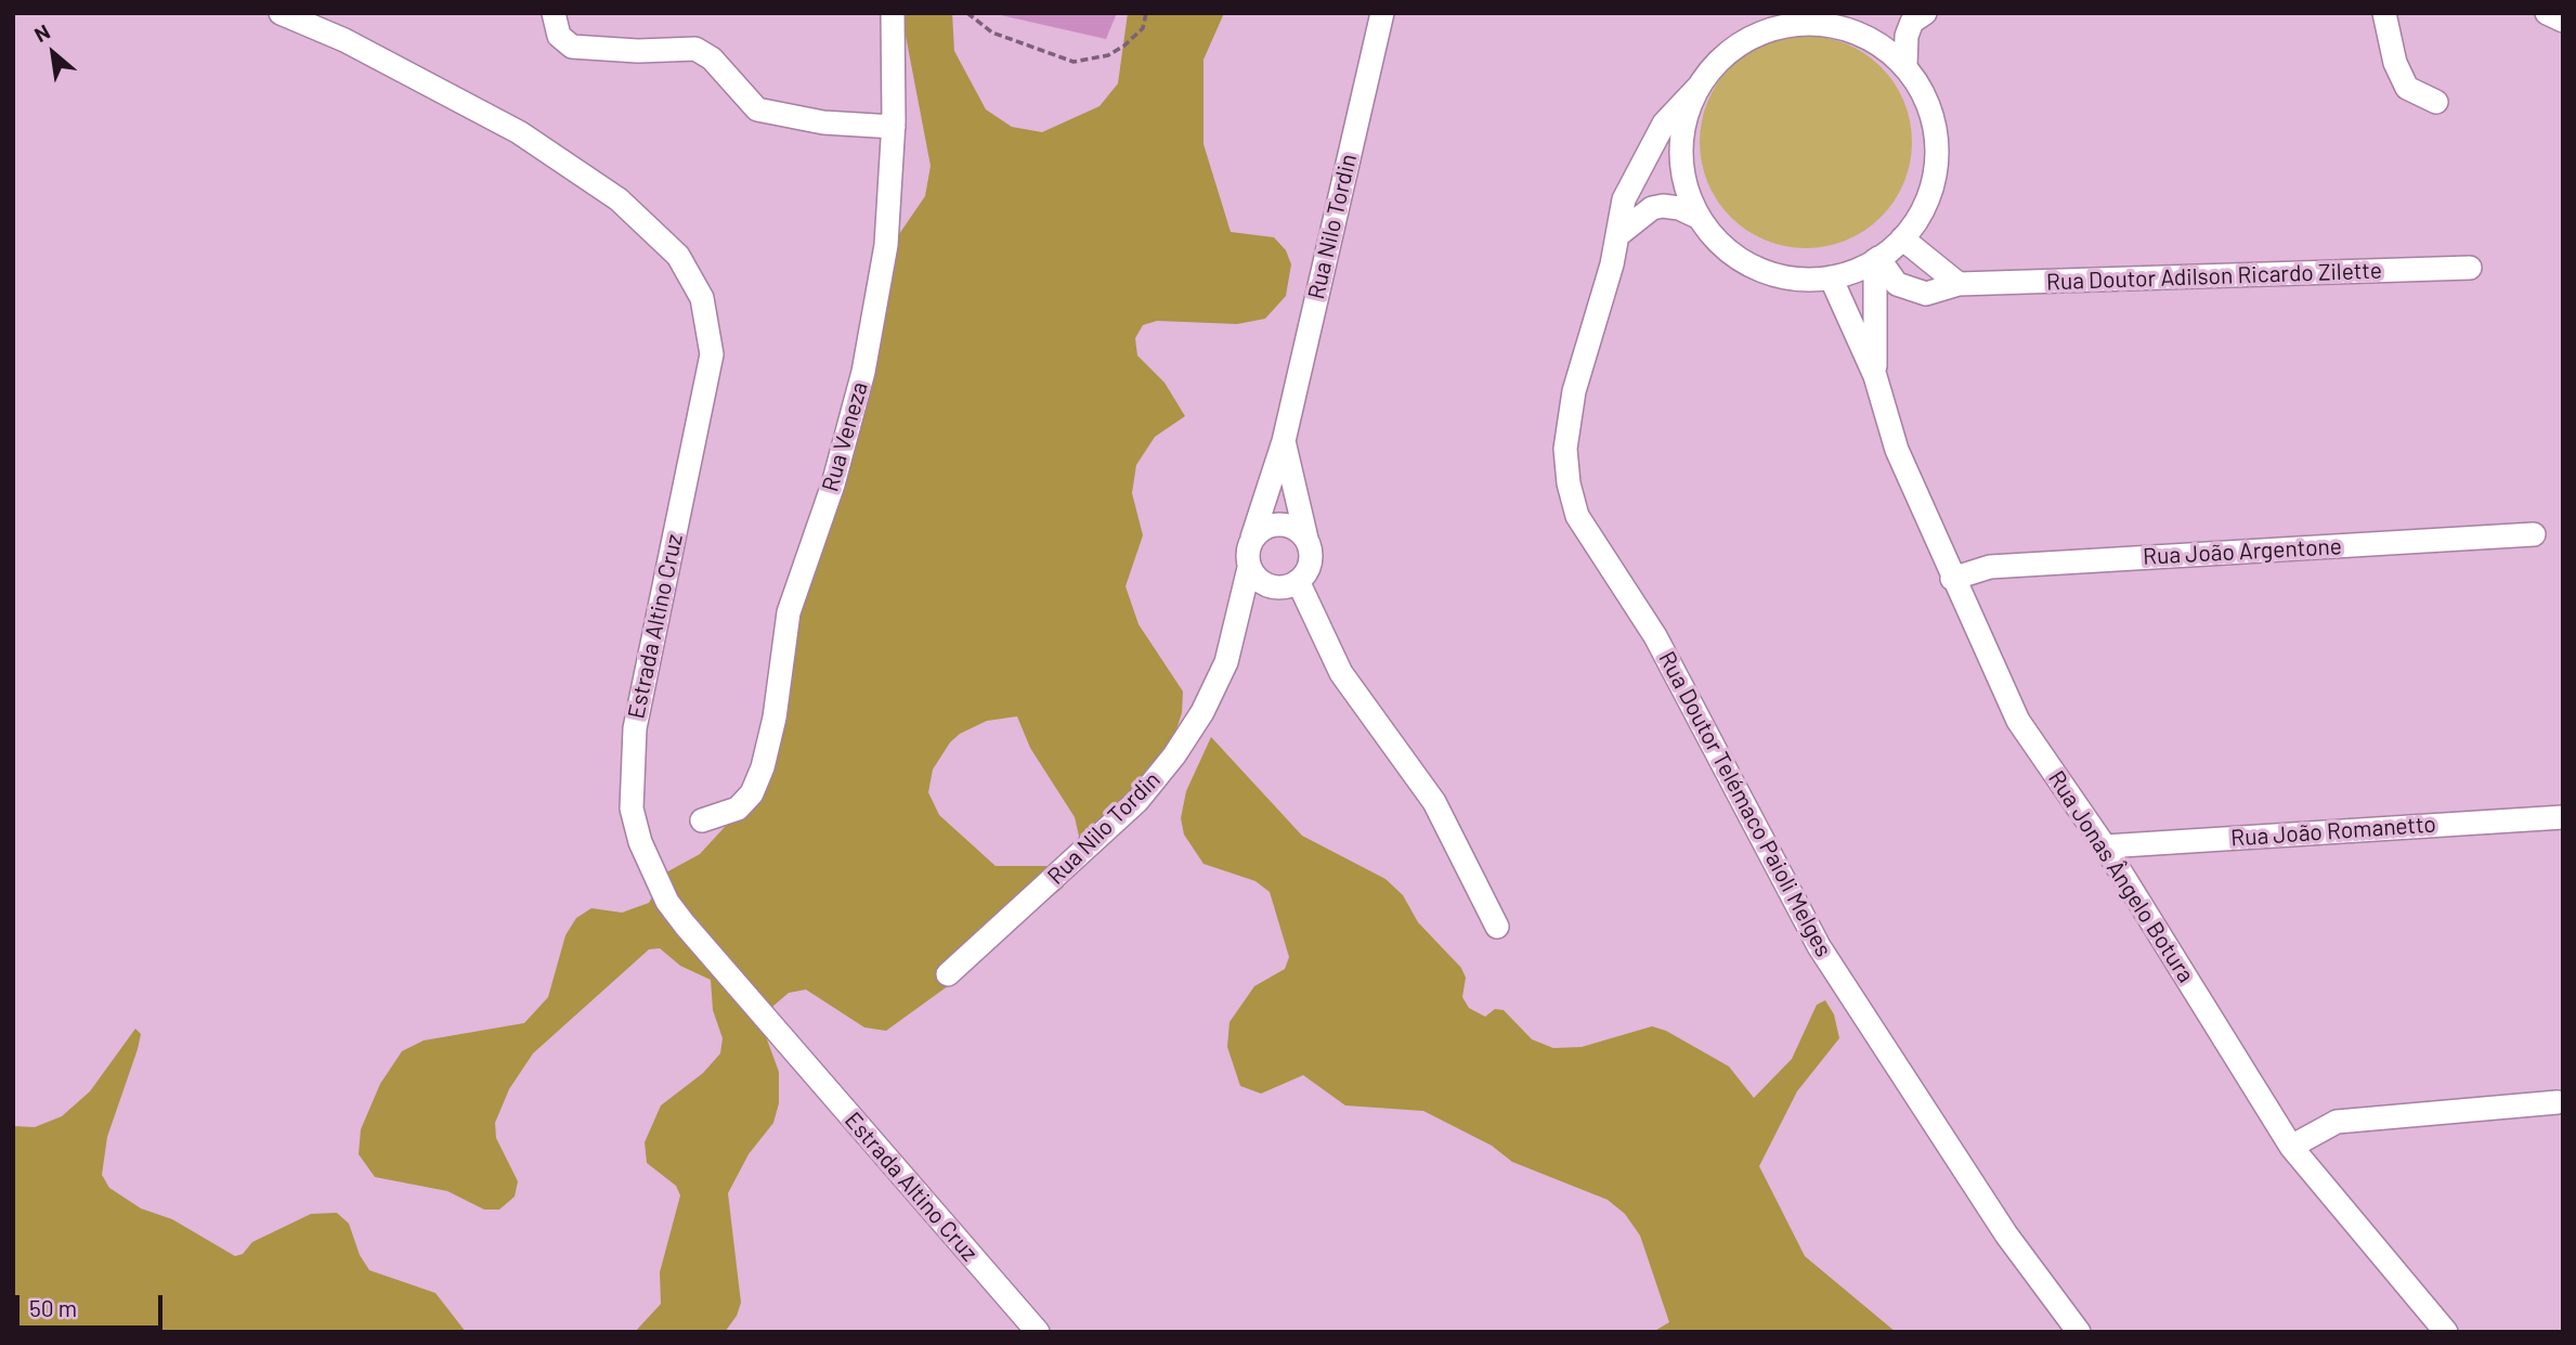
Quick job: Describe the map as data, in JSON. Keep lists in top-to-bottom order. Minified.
{"streets":{"street":["Rua Nilo Tordin","Rua Doutor Adilson Ricardo Zilette","Rua Veneza","Rua João Argentone","Estrada Altino Cruz","Rua Doutor Telémaco Paioli Melges","Rua João Romanetto","Rua Jonas Ângelo Botura"]},"crossings":[["Rua Doutor Adilson Ricardo Zilette","Rua Doutor Telémaco Paioli Melges"],["Rua Doutor Adilson Ricardo Zilette","Rua Jonas Ângelo Botura"],["Rua João Argentone","Rua Jonas Ângelo Botura"],["Rua Doutor Telémaco Paioli Melges","Rua Jonas Ângelo Botura"],["Rua João Romanetto","Rua Jonas Ângelo Botura"]],"scale_bar":"50 m","north":"top left"}
